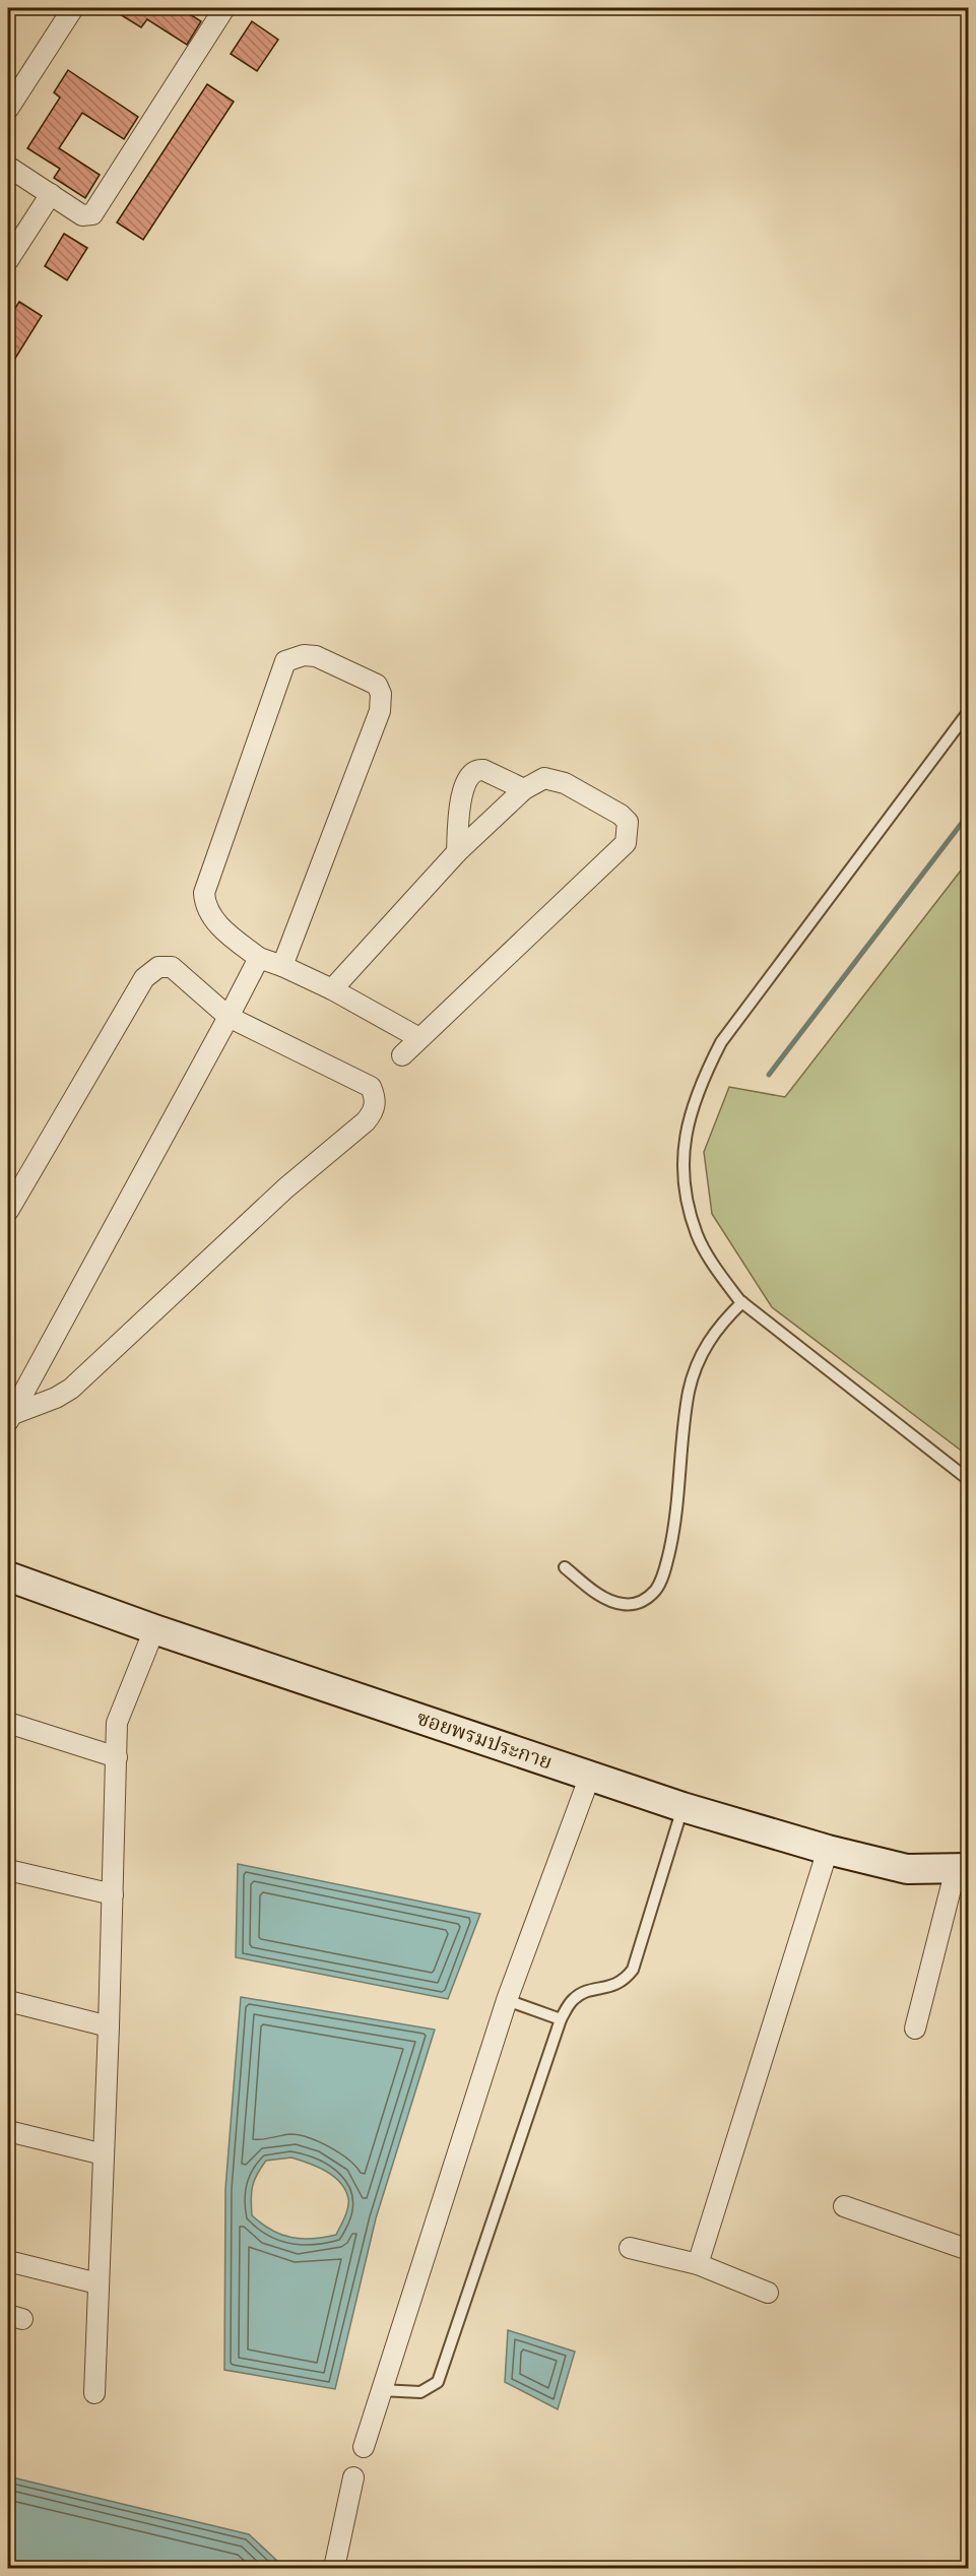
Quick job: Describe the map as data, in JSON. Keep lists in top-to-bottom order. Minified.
{"streets":{"street":["ซอยพรมประกาย"]}}
